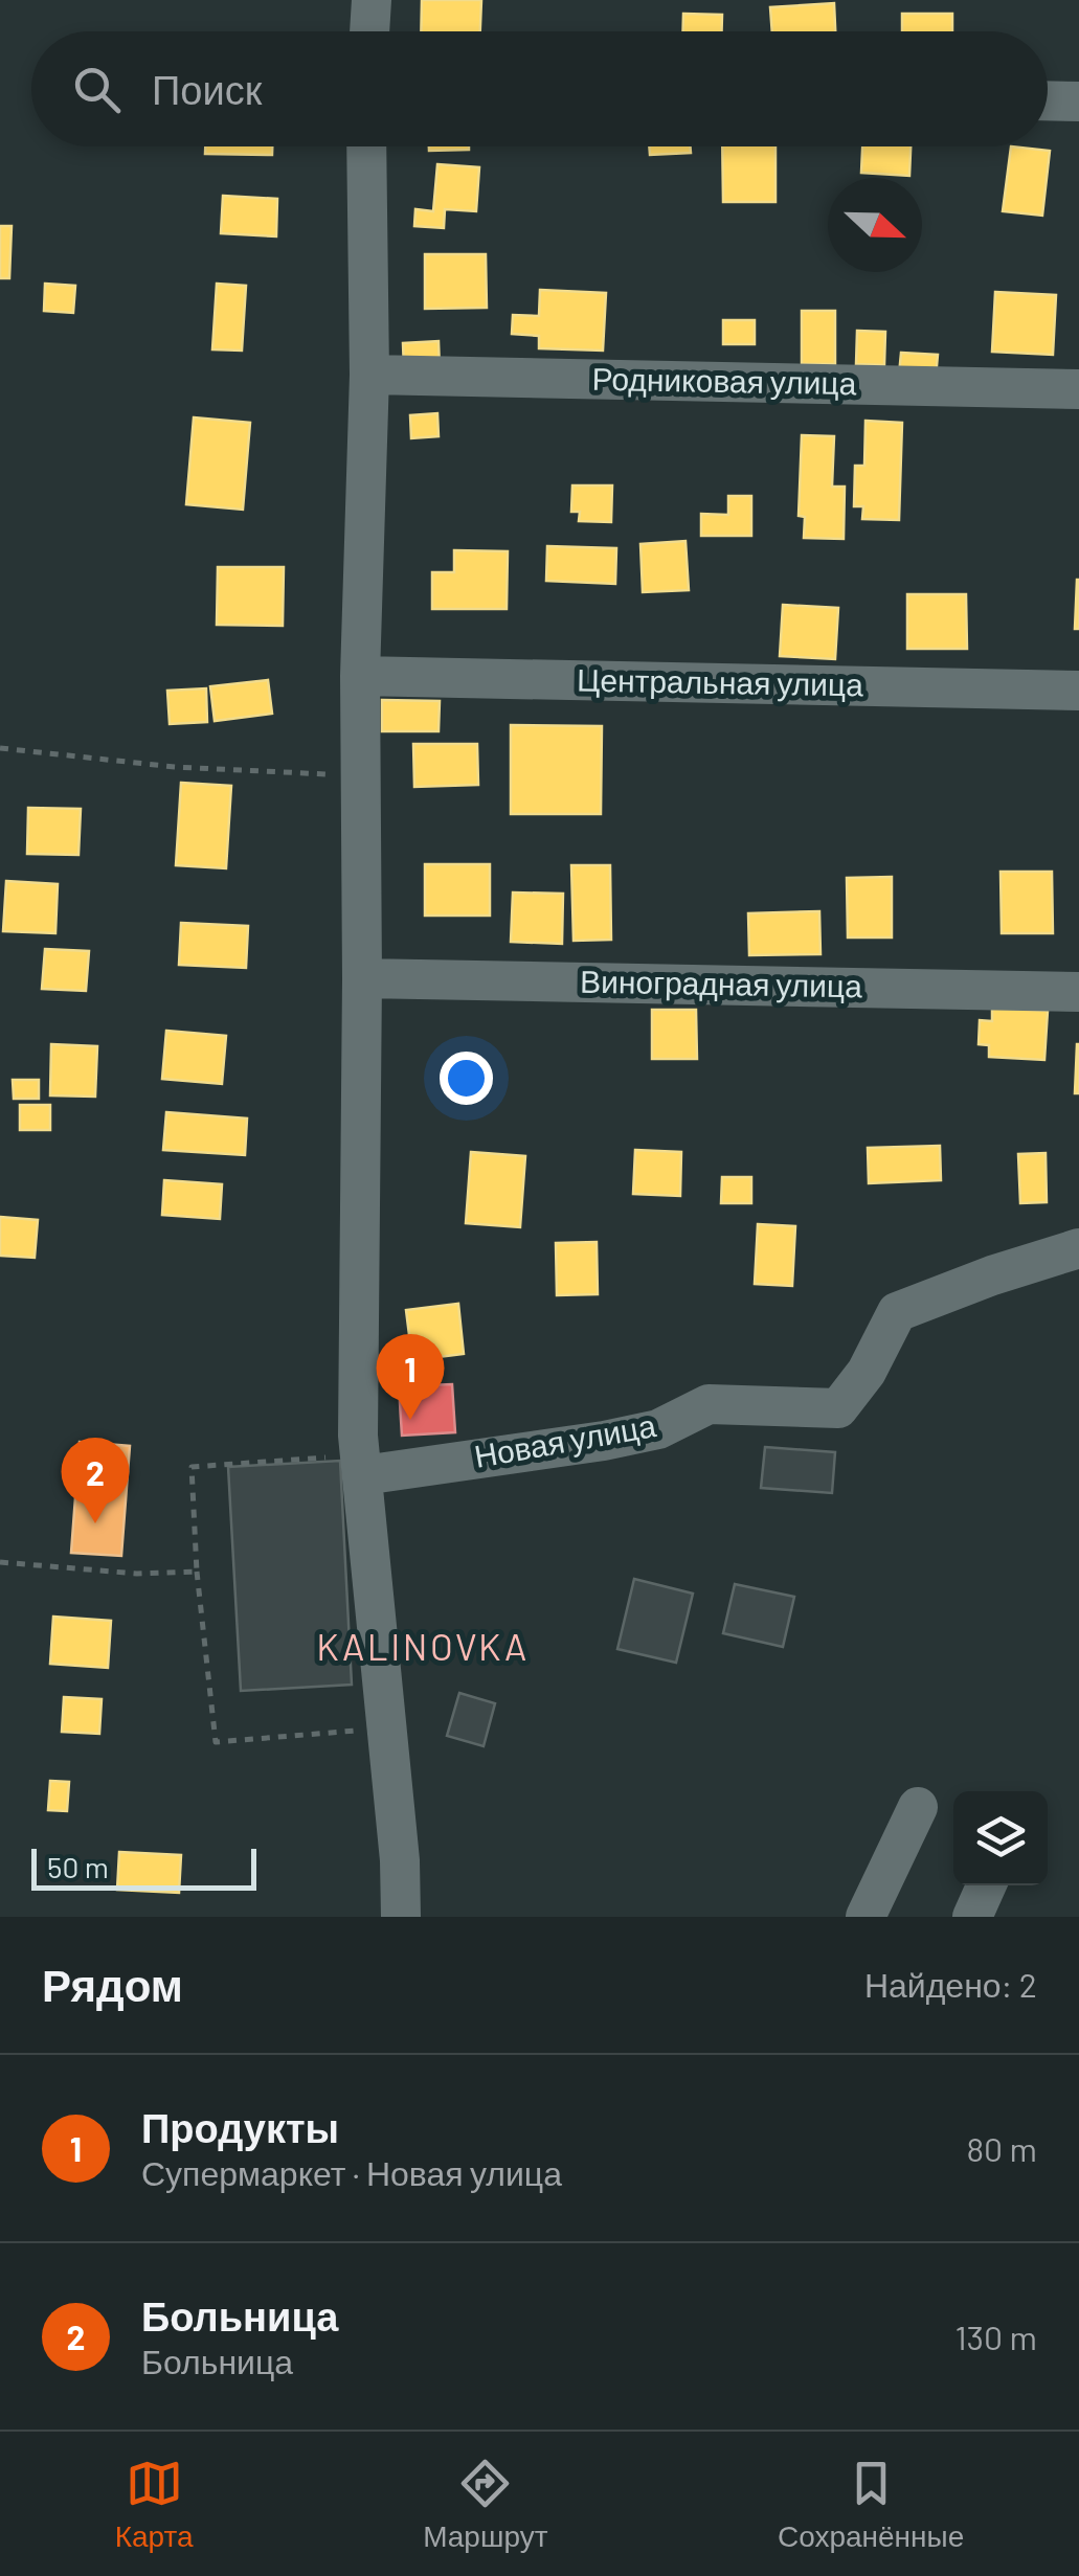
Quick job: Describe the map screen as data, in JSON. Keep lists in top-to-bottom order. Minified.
{"streets":{"street":["Родниковая улица","Центральная улица","Виноградная улица","Новая улица"]},"districts":["KALINOVKA"],"scale_bar":"50 m","north":"right","page":{"search":"Поиск","pins":["1","2"],"scale":"50 m","heading":["Рядом","Найдено: 2"],"list":[{"mark":"1","name":"Продукты","note":"Супермаркет · Новая улица","value":"80 m"},{"mark":"2","name":"Больница","note":"Больница","value":"130 m"}],"nav":["Карта","Маршрут","Сохранённые"]}}
